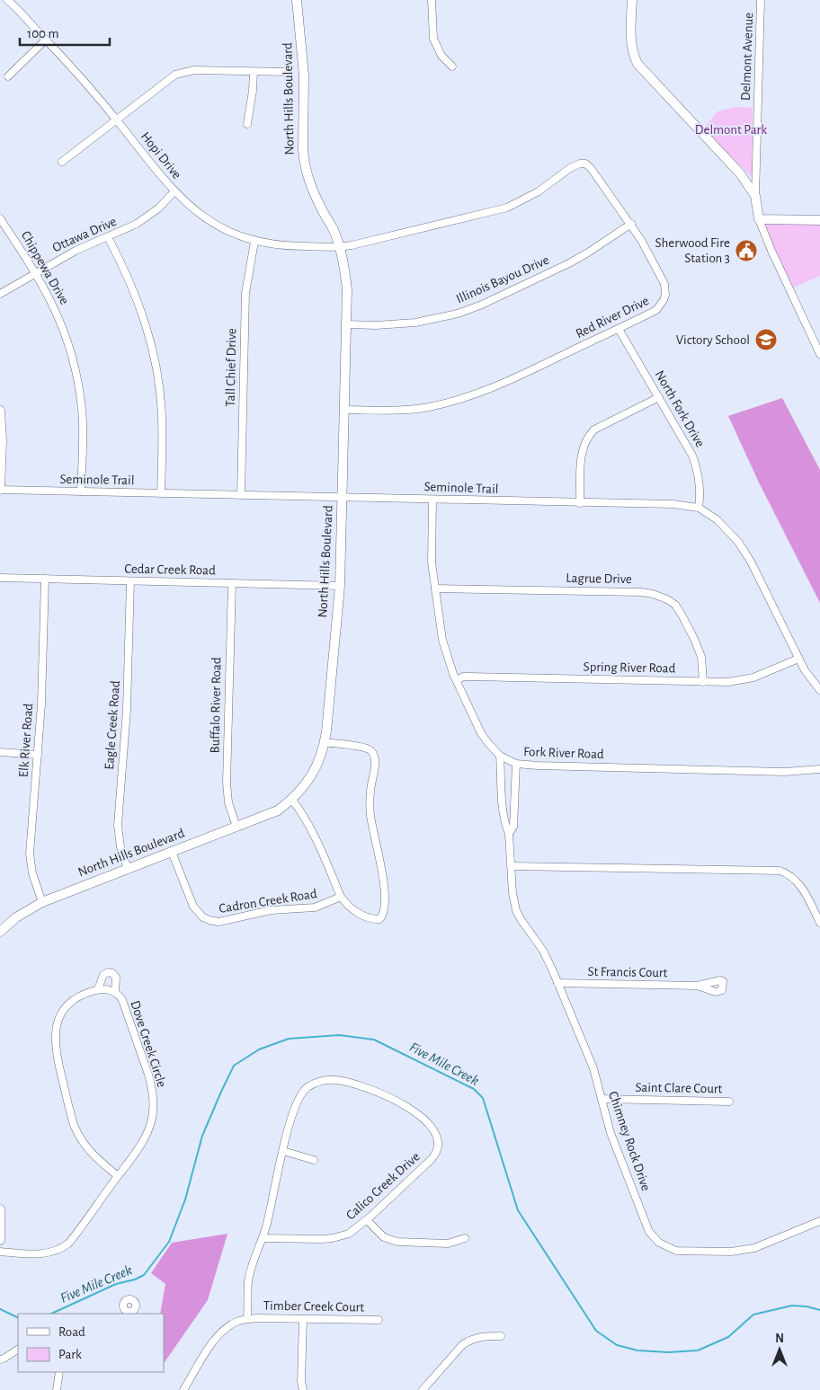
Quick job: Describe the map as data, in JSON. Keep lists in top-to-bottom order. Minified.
{"streets":{"street":["Delmont Avenue","North Hills Boulevard","Hopi Drive","Ottawa Drive","Chippewa Drive","Illinois Bayou Drive","Red River Drive","Tall Chief Drive","North Fork Drive","Seminole Trail","Cedar Creek Road","Lagrue Drive","Spring River Road","Buffalo River Road","Eagle Creek Road","Elk River Road","Fork River Road","Cadron Creek Road","St Francis Court","Dove Creek Circle","Saint Clare Court","Chimney Rock Drive","Calico Creek Drive","Timber Creek Court"]},"crossings":[["North Hills Boulevard","Hopi Drive"],["North Hills Boulevard","Illinois Bayou Drive"],["North Hills Boulevard","Red River Drive"],["North Hills Boulevard","Seminole Trail"],["North Hills Boulevard","Cedar Creek Road"],["North Hills Boulevard","Buffalo River Road"],["North Hills Boulevard","Eagle Creek Road"],["North Hills Boulevard","Elk River Road"],["North Hills Boulevard","Cadron Creek Road"],["Hopi Drive","Ottawa Drive"],["Hopi Drive","Red River Drive"],["Hopi Drive","Tall Chief Drive"],["Ottawa Drive","Chippewa Drive"],["Chippewa Drive","Seminole Trail"],["Illinois Bayou Drive","Red River Drive"],["Red River Drive","North Fork Drive"],["Tall Chief Drive","Seminole Trail"],["North Fork Drive","Seminole Trail"],["Seminole Trail","Spring River Road"],["Seminole Trail","Fork River Road"],["Cedar Creek Road","Buffalo River Road"],["Cedar Creek Road","Eagle Creek Road"],["Cedar Creek Road","Elk River Road"],["Lagrue Drive","Spring River Road"],["Lagrue Drive","Fork River Road"],["Spring River Road","Fork River Road"],["Fork River Road","Chimney Rock Drive"],["St Francis Court","Chimney Rock Drive"],["Saint Clare Court","Chimney Rock Drive"],["Calico Creek Drive","Timber Creek Court"]],"water":["Five Mile Creek"],"parks":["Delmont Park"],"places":{"public building":["Sherwood Fire Station 3"],"school or university":["Victory School"]},"legend":["Road","Park"],"scale_bar":"100 m","north":"top"}
